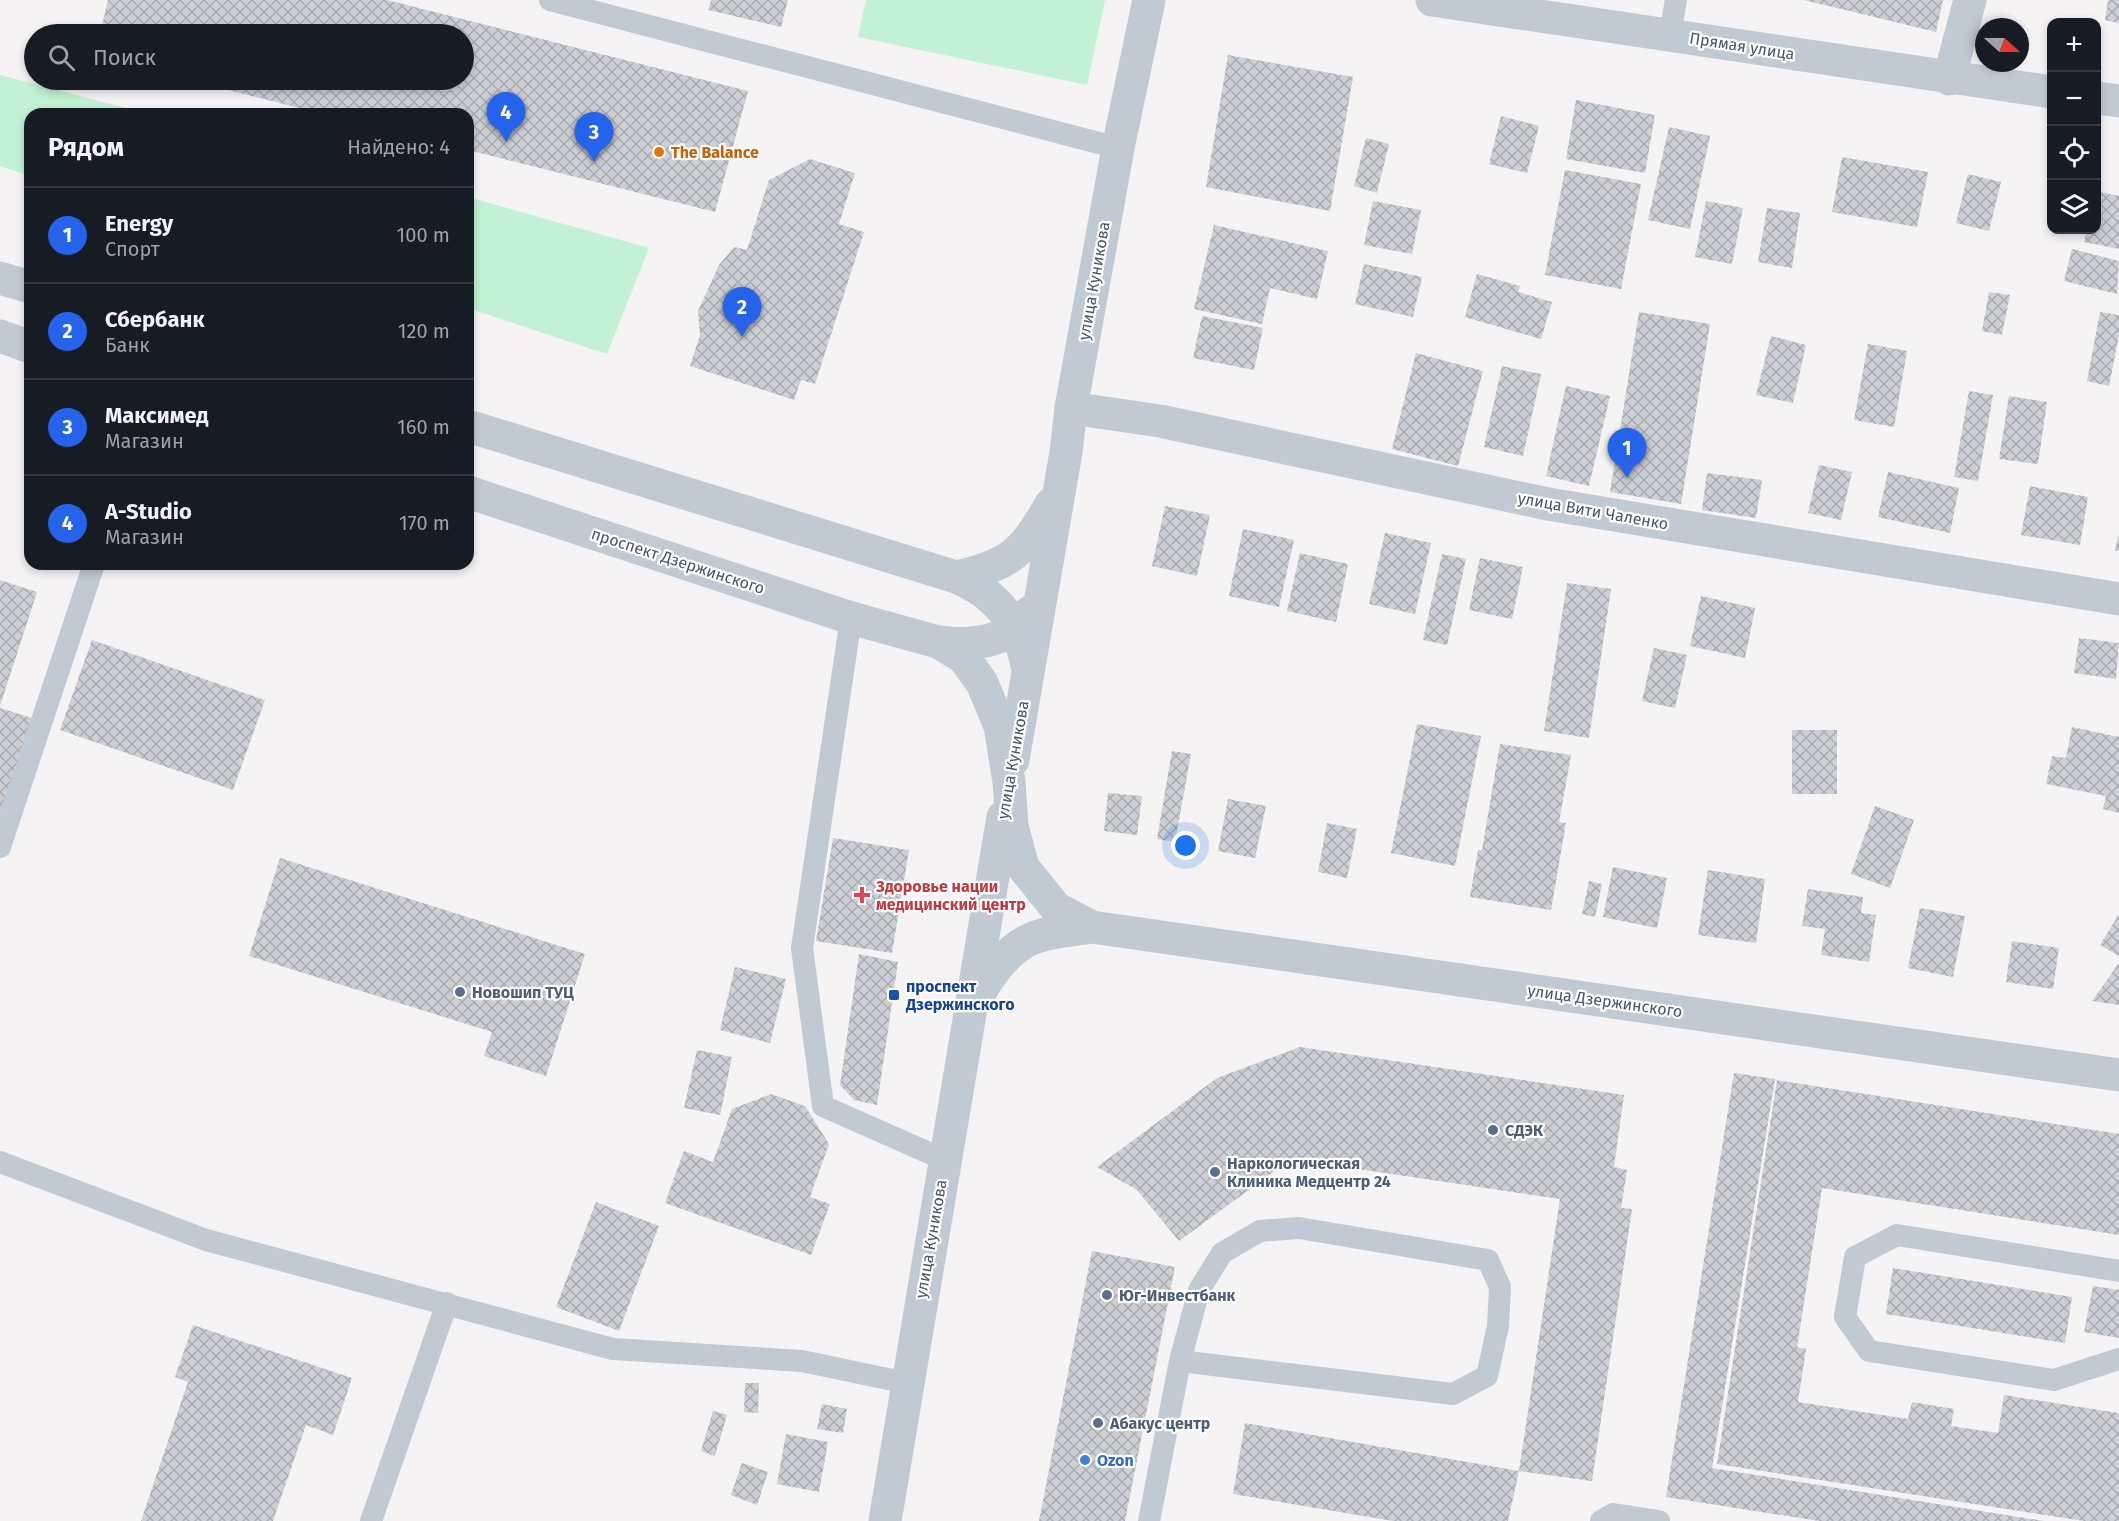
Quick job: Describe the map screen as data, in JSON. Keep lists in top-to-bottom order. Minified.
{"streets":{"street":["Прямая улица","улица Куникова","улица Вити Чаленко","проспект Дзержинского","улица Дзержинского"]},"crossings":[["улица Куникова","улица Вити Чаленко"],["улица Куникова","проспект Дзержинского"]],"places":{"other":["The Balance","Новошип ТУЦ","СДЭК","Наркологическая Клиника Медцентр 24","Юг-Инвестбанк","Абакус центр","Ozon"],"health":["Здоровье нации медицинский центр"],"transit":["проспект Дзержинского"]},"north":"right","page":{"map_buttons":["+","−"],"search":"Поиск","pins":["4","3","2","1"],"heading":["Рядом","Найдено: 4"],"list":[{"mark":"1","name":"Energy","note":"Спорт","value":"100 m"},{"mark":"2","name":"Сбербанк","note":"Банк","value":"120 m"},{"mark":"3","name":"Максимед","note":"Магазин","value":"160 m"},{"mark":"4","name":"A-Studio","note":"Магазин","value":"170 m"}]}}
